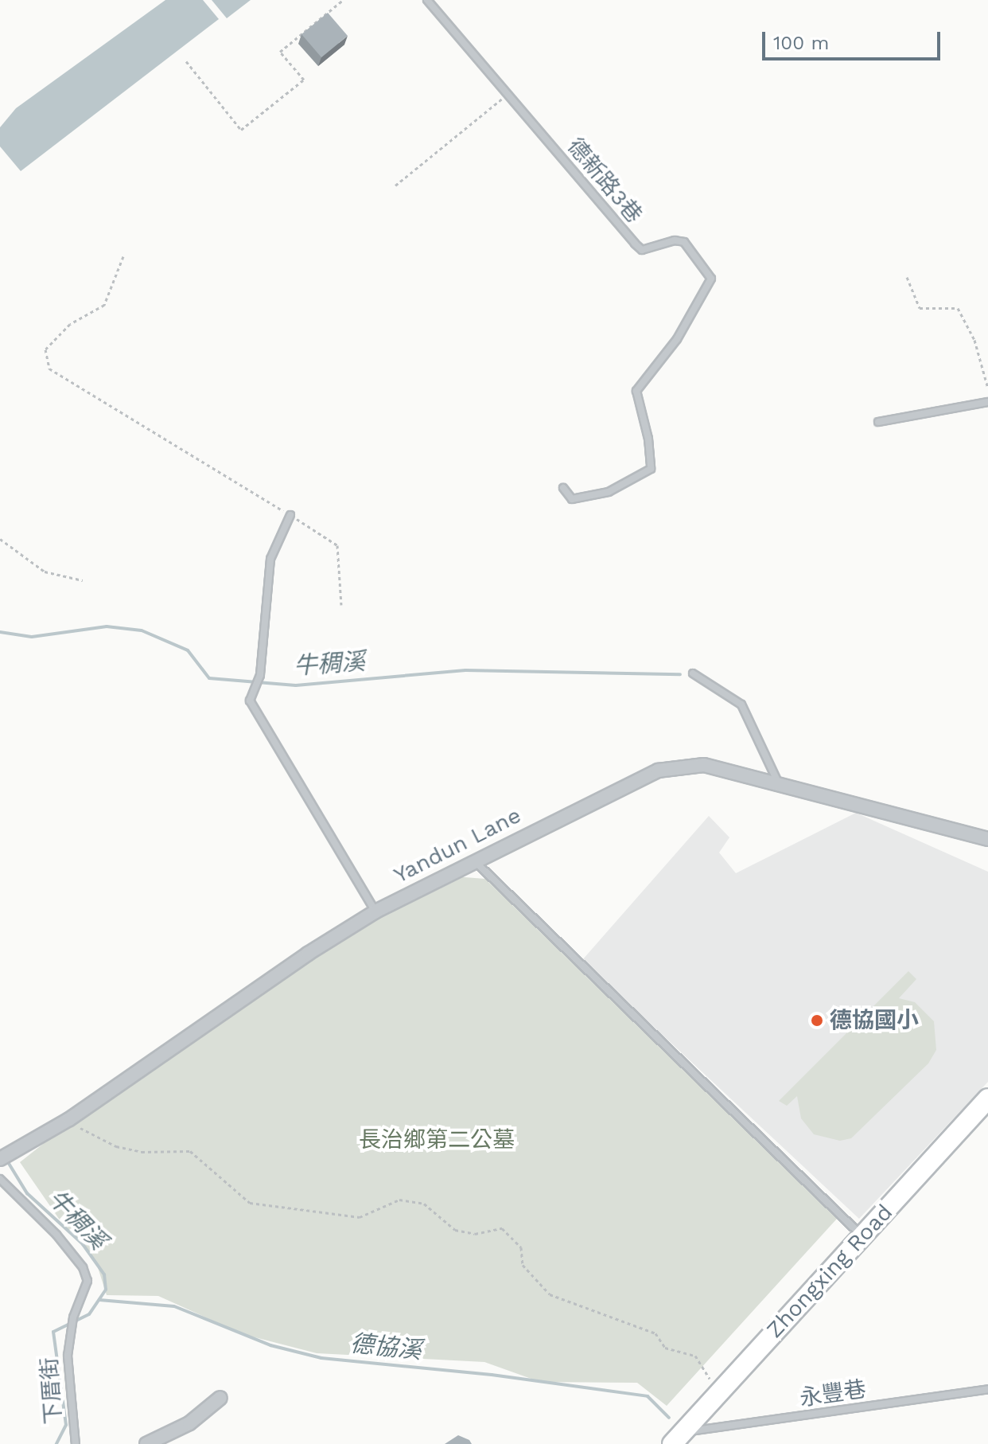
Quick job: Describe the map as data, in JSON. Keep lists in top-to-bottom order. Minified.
{"streets":{"main road":["Zhongxing Road"],"street":["Yandun Lane"],"lane":["德新路3巷","下厝街","永豐巷"]},"crossings":[["Zhongxing Road","永豐巷"]],"water":["牛稠溪","德協溪"],"parks":["長治鄉第二公墓"],"places":["德協國小"],"scale_bar":"100 m"}
